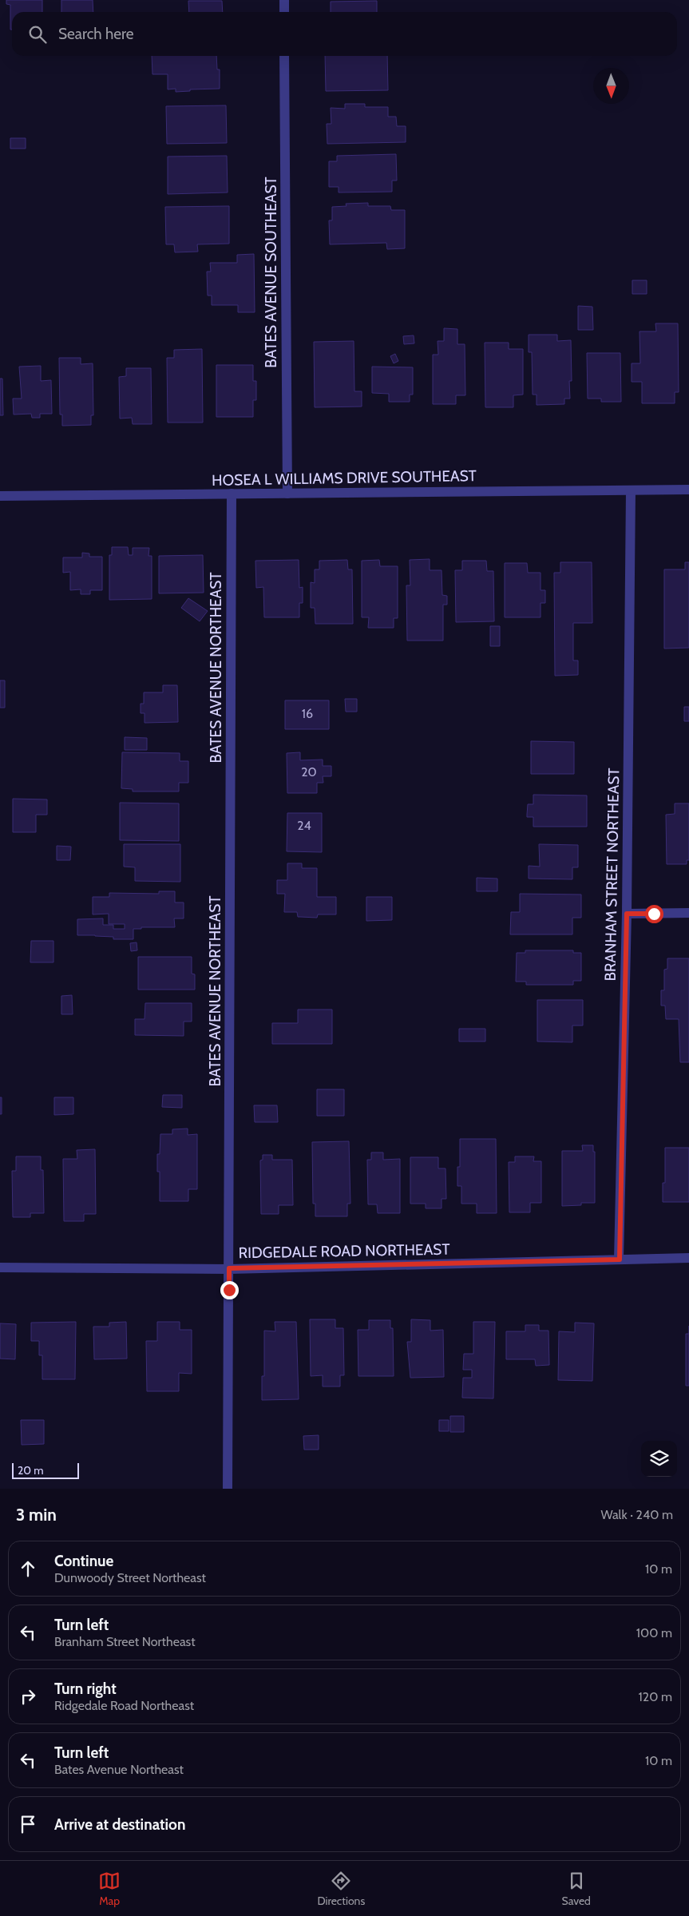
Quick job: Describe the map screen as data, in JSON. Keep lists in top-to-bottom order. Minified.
{"streets":{"street":["BATES AVENUE SOUTHEAST","HOSEA L WILLIAMS DRIVE SOUTHEAST","BATES AVENUE NORTHEAST","BRANHAM STREET NORTHEAST","RIDGEDALE ROAD NORTHEAST"]},"crossings":[["BATES AVENUE SOUTHEAST","HOSEA L WILLIAMS DRIVE SOUTHEAST"],["HOSEA L WILLIAMS DRIVE SOUTHEAST","BATES AVENUE NORTHEAST"],["HOSEA L WILLIAMS DRIVE SOUTHEAST","BRANHAM STREET NORTHEAST"],["BATES AVENUE NORTHEAST","RIDGEDALE ROAD NORTHEAST"],["BRANHAM STREET NORTHEAST","RIDGEDALE ROAD NORTHEAST"]],"house_numbers":["16","20","24"],"scale_bar":"20 m","north":"bottom","page":{"search":"Search here","scale":"20 m","heading":["3 min","Walk · 240 m"],"list":[["Continue","Dunwoody Street Northeast","10 m"],["Turn left","Branham Street Northeast","100 m"],["Turn right","Ridgedale Road Northeast","120 m"],["Turn left","Bates Avenue Northeast","10 m"],"Arrive at destination"],"nav":["Map","Directions","Saved"]}}
